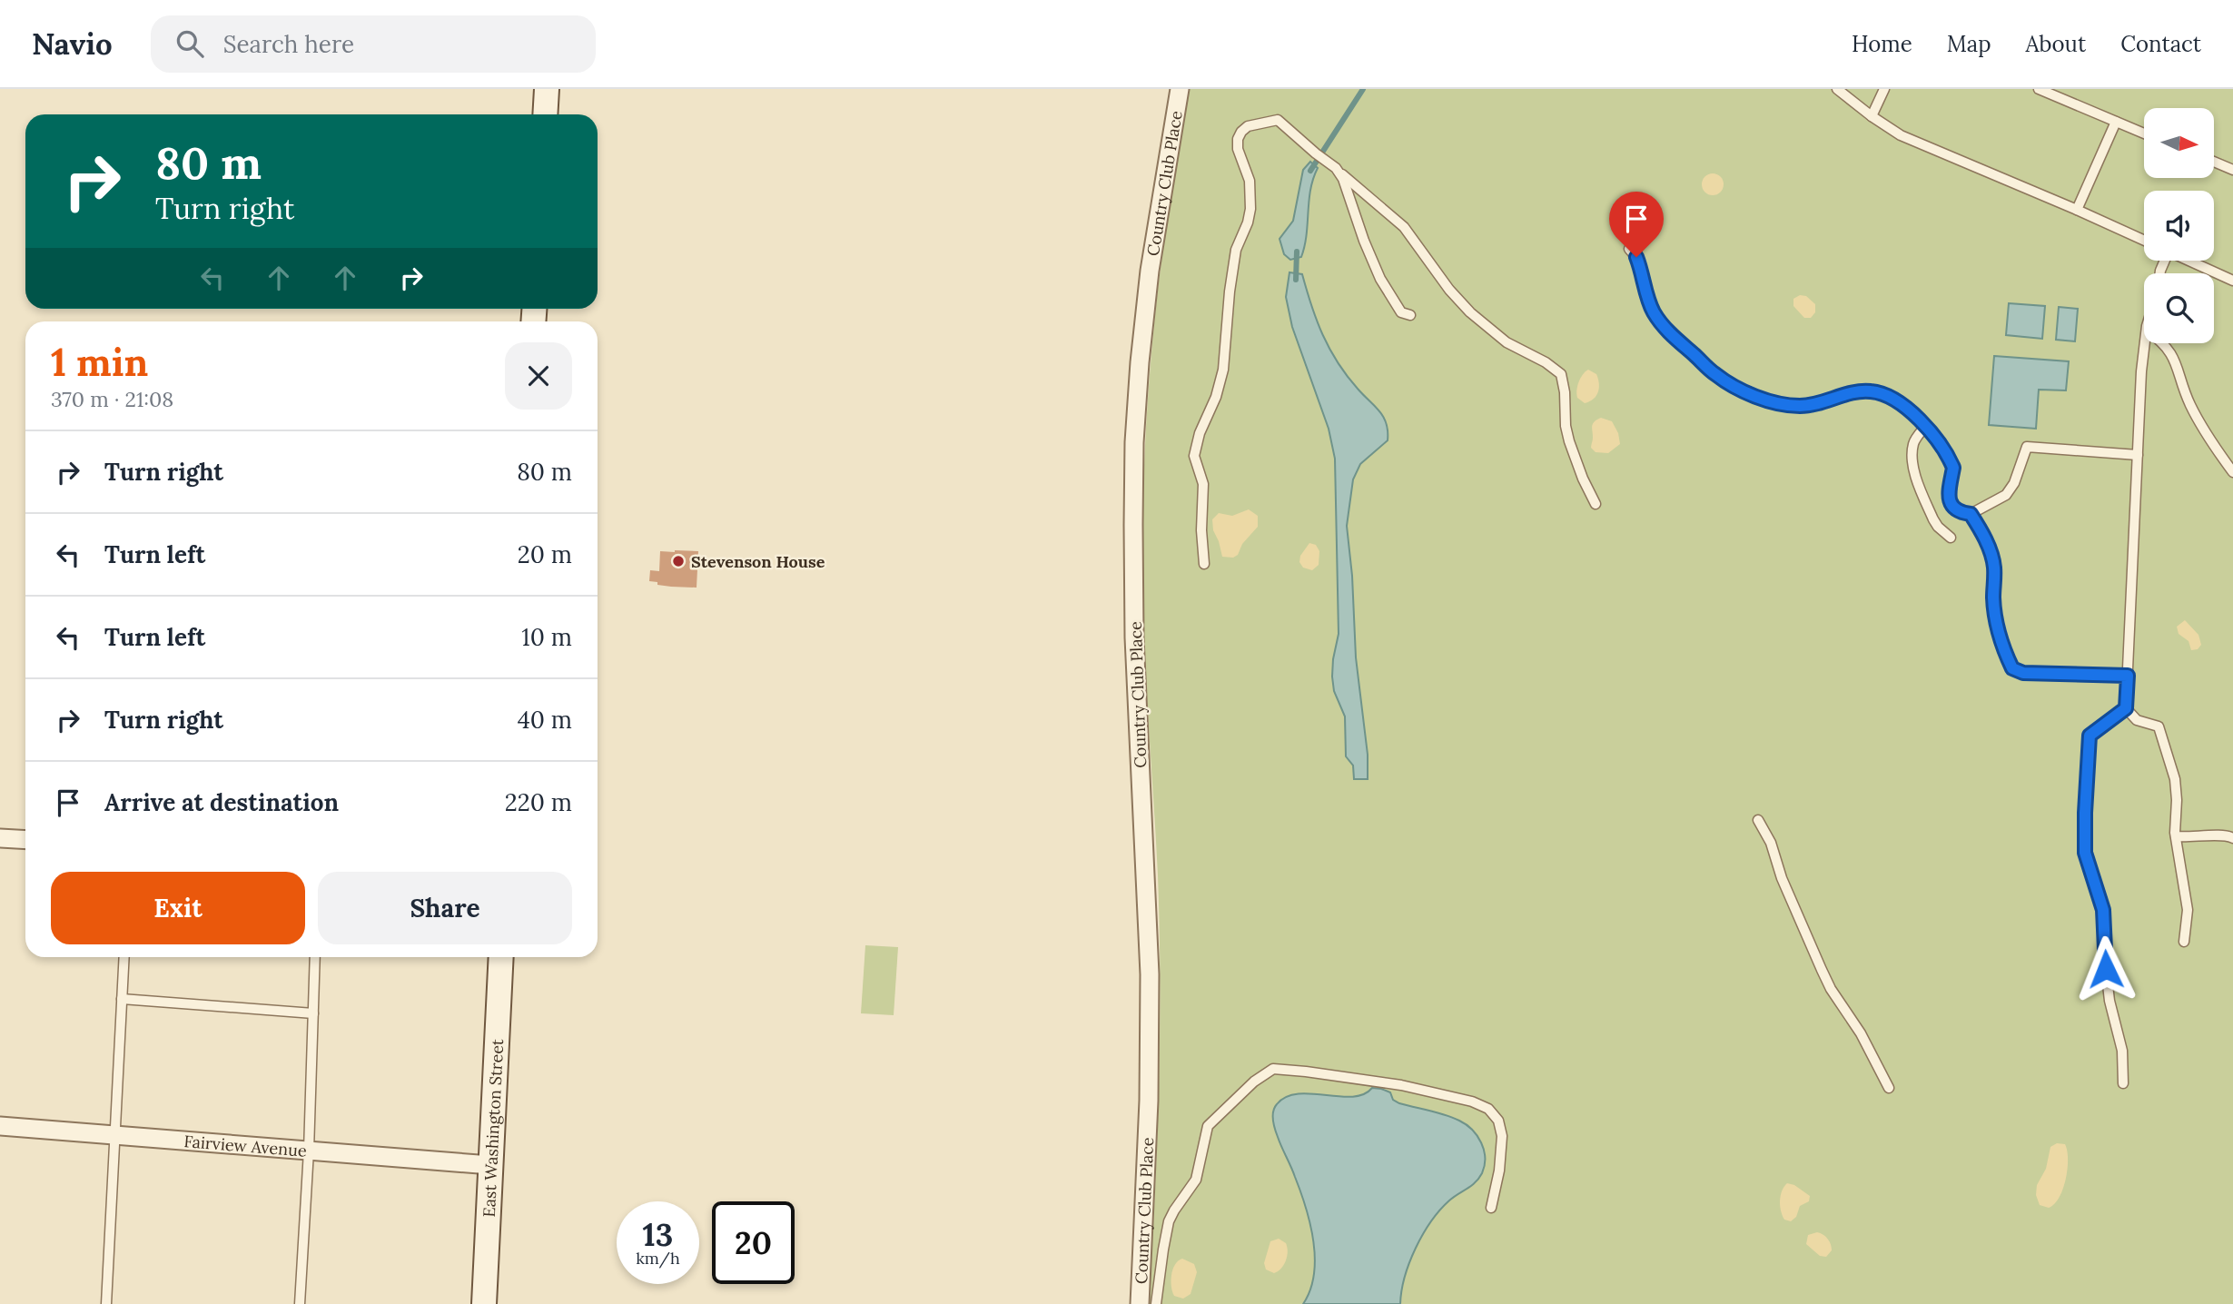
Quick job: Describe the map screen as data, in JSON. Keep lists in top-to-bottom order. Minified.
{"streets":{"main road":["East Washington Street"],"street":["Country Club Place","Fairview Avenue"]},"crossings":[["East Washington Street","Fairview Avenue"]],"places":["Stevenson House"],"north":"right","page":{"header":"Navio","search":"Search here","nav":["Home","Map","About","Contact"],"turn":["80 m","Turn right"],"heading":["1 min","370 m · 21:08"],"list":[{"name":"Turn right","value":"80 m"},{"name":"Turn left","value":"20 m"},{"name":"Turn left","value":"10 m"},{"name":"Turn right","value":"40 m"},{"name":"Arrive at destination","value":"220 m"}],"buttons":["Exit","Share"],"speed":"13 km/h","limit":"20"}}
